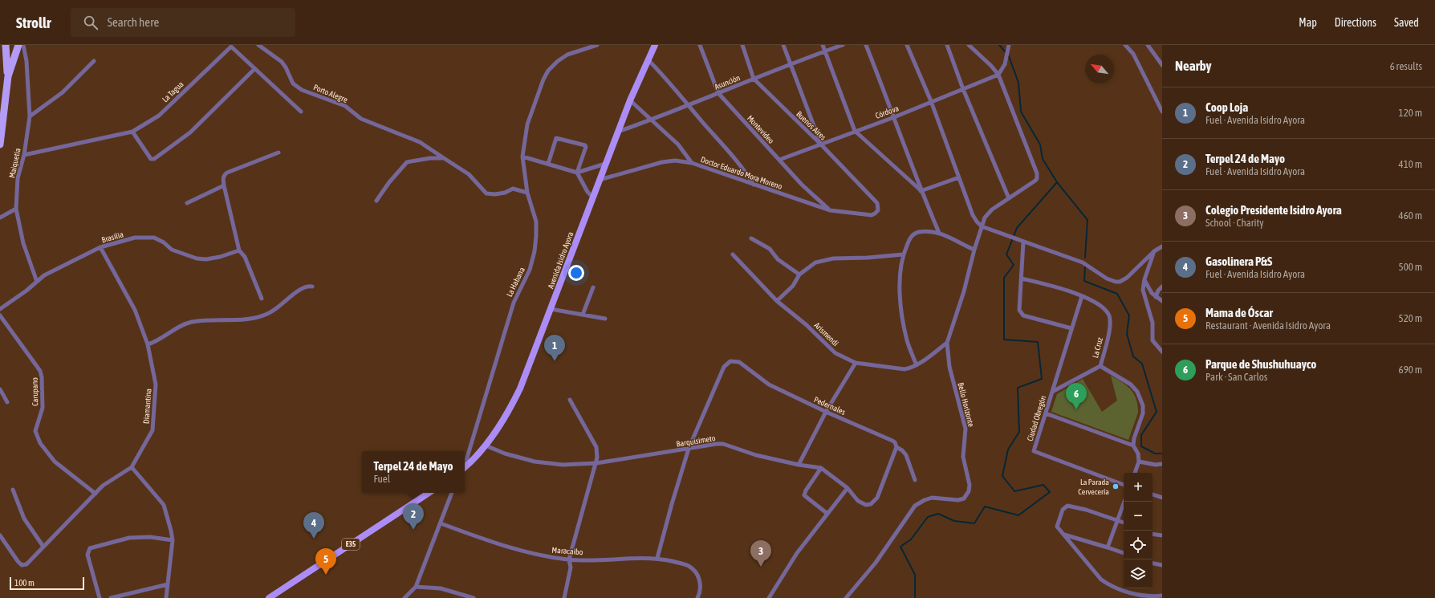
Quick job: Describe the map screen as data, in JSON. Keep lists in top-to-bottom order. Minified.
{"streets":{"main road":["Avenida Isidro Ayora","E35"],"street":["Asunción","La Tagua","Porto Alegre","Córdova","Buenos Aires","Montevideo","Maiquetía","Doctor Eduardo Mora Moreno","Brasilia","La Habana","Arismendi","La Cruz","Carupano","Bello Horizonte","Pedernales","Diamantina","Ciudad Obregón","Barquisimeto","Maracaibo"]},"crossings":[["Asunción","Buenos Aires"],["Asunción","Montevideo"],["Asunción","Avenida Isidro Ayora"],["La Tagua","Maiquetía"],["Córdova","Buenos Aires"],["Córdova","Montevideo"],["Córdova","Bello Horizonte"],["Buenos Aires","Doctor Eduardo Mora Moreno"],["Montevideo","Doctor Eduardo Mora Moreno"],["Maiquetía","Brasilia"],["Doctor Eduardo Mora Moreno","Avenida Isidro Ayora"],["Brasilia","Diamantina"],["Avenida Isidro Ayora","Barquisimeto"],["Arismendi","Bello Horizonte"],["La Cruz","Ciudad Obregón"],["Pedernales","Barquisimeto"]],"places":["La Parada Cervecería"],"scale_bar":"100 m","north":"top left","page":{"header":"Strollr","search":"Search here","nav":["Map","Directions","Saved"],"heading":["Nearby","6 results"],"list":[{"mark":"1","name":"Coop Loja","note":"Fuel · Avenida Isidro Ayora","value":"120 m"},{"mark":"2","name":"Terpel 24 de Mayo","note":"Fuel · Avenida Isidro Ayora","value":"410 m"},{"mark":"3","name":"Colegio Presidente Isidro Ayora","note":"School · Charity","value":"460 m"},{"mark":"4","name":"Gasolinera P&S","note":"Fuel · Avenida Isidro Ayora","value":"500 m"},{"mark":"5","name":"Mama de Óscar","note":"Restaurant · Avenida Isidro Ayora","value":"520 m"},{"mark":"6","name":"Parque de Shushuhuayco","note":"Park · San Carlos","value":"690 m"}],"pins":["1","6","2","4","3","5"],"popup":["Terpel 24 de Mayo","Fuel"],"map_buttons":["+","−"],"scale":"100 m"}}
